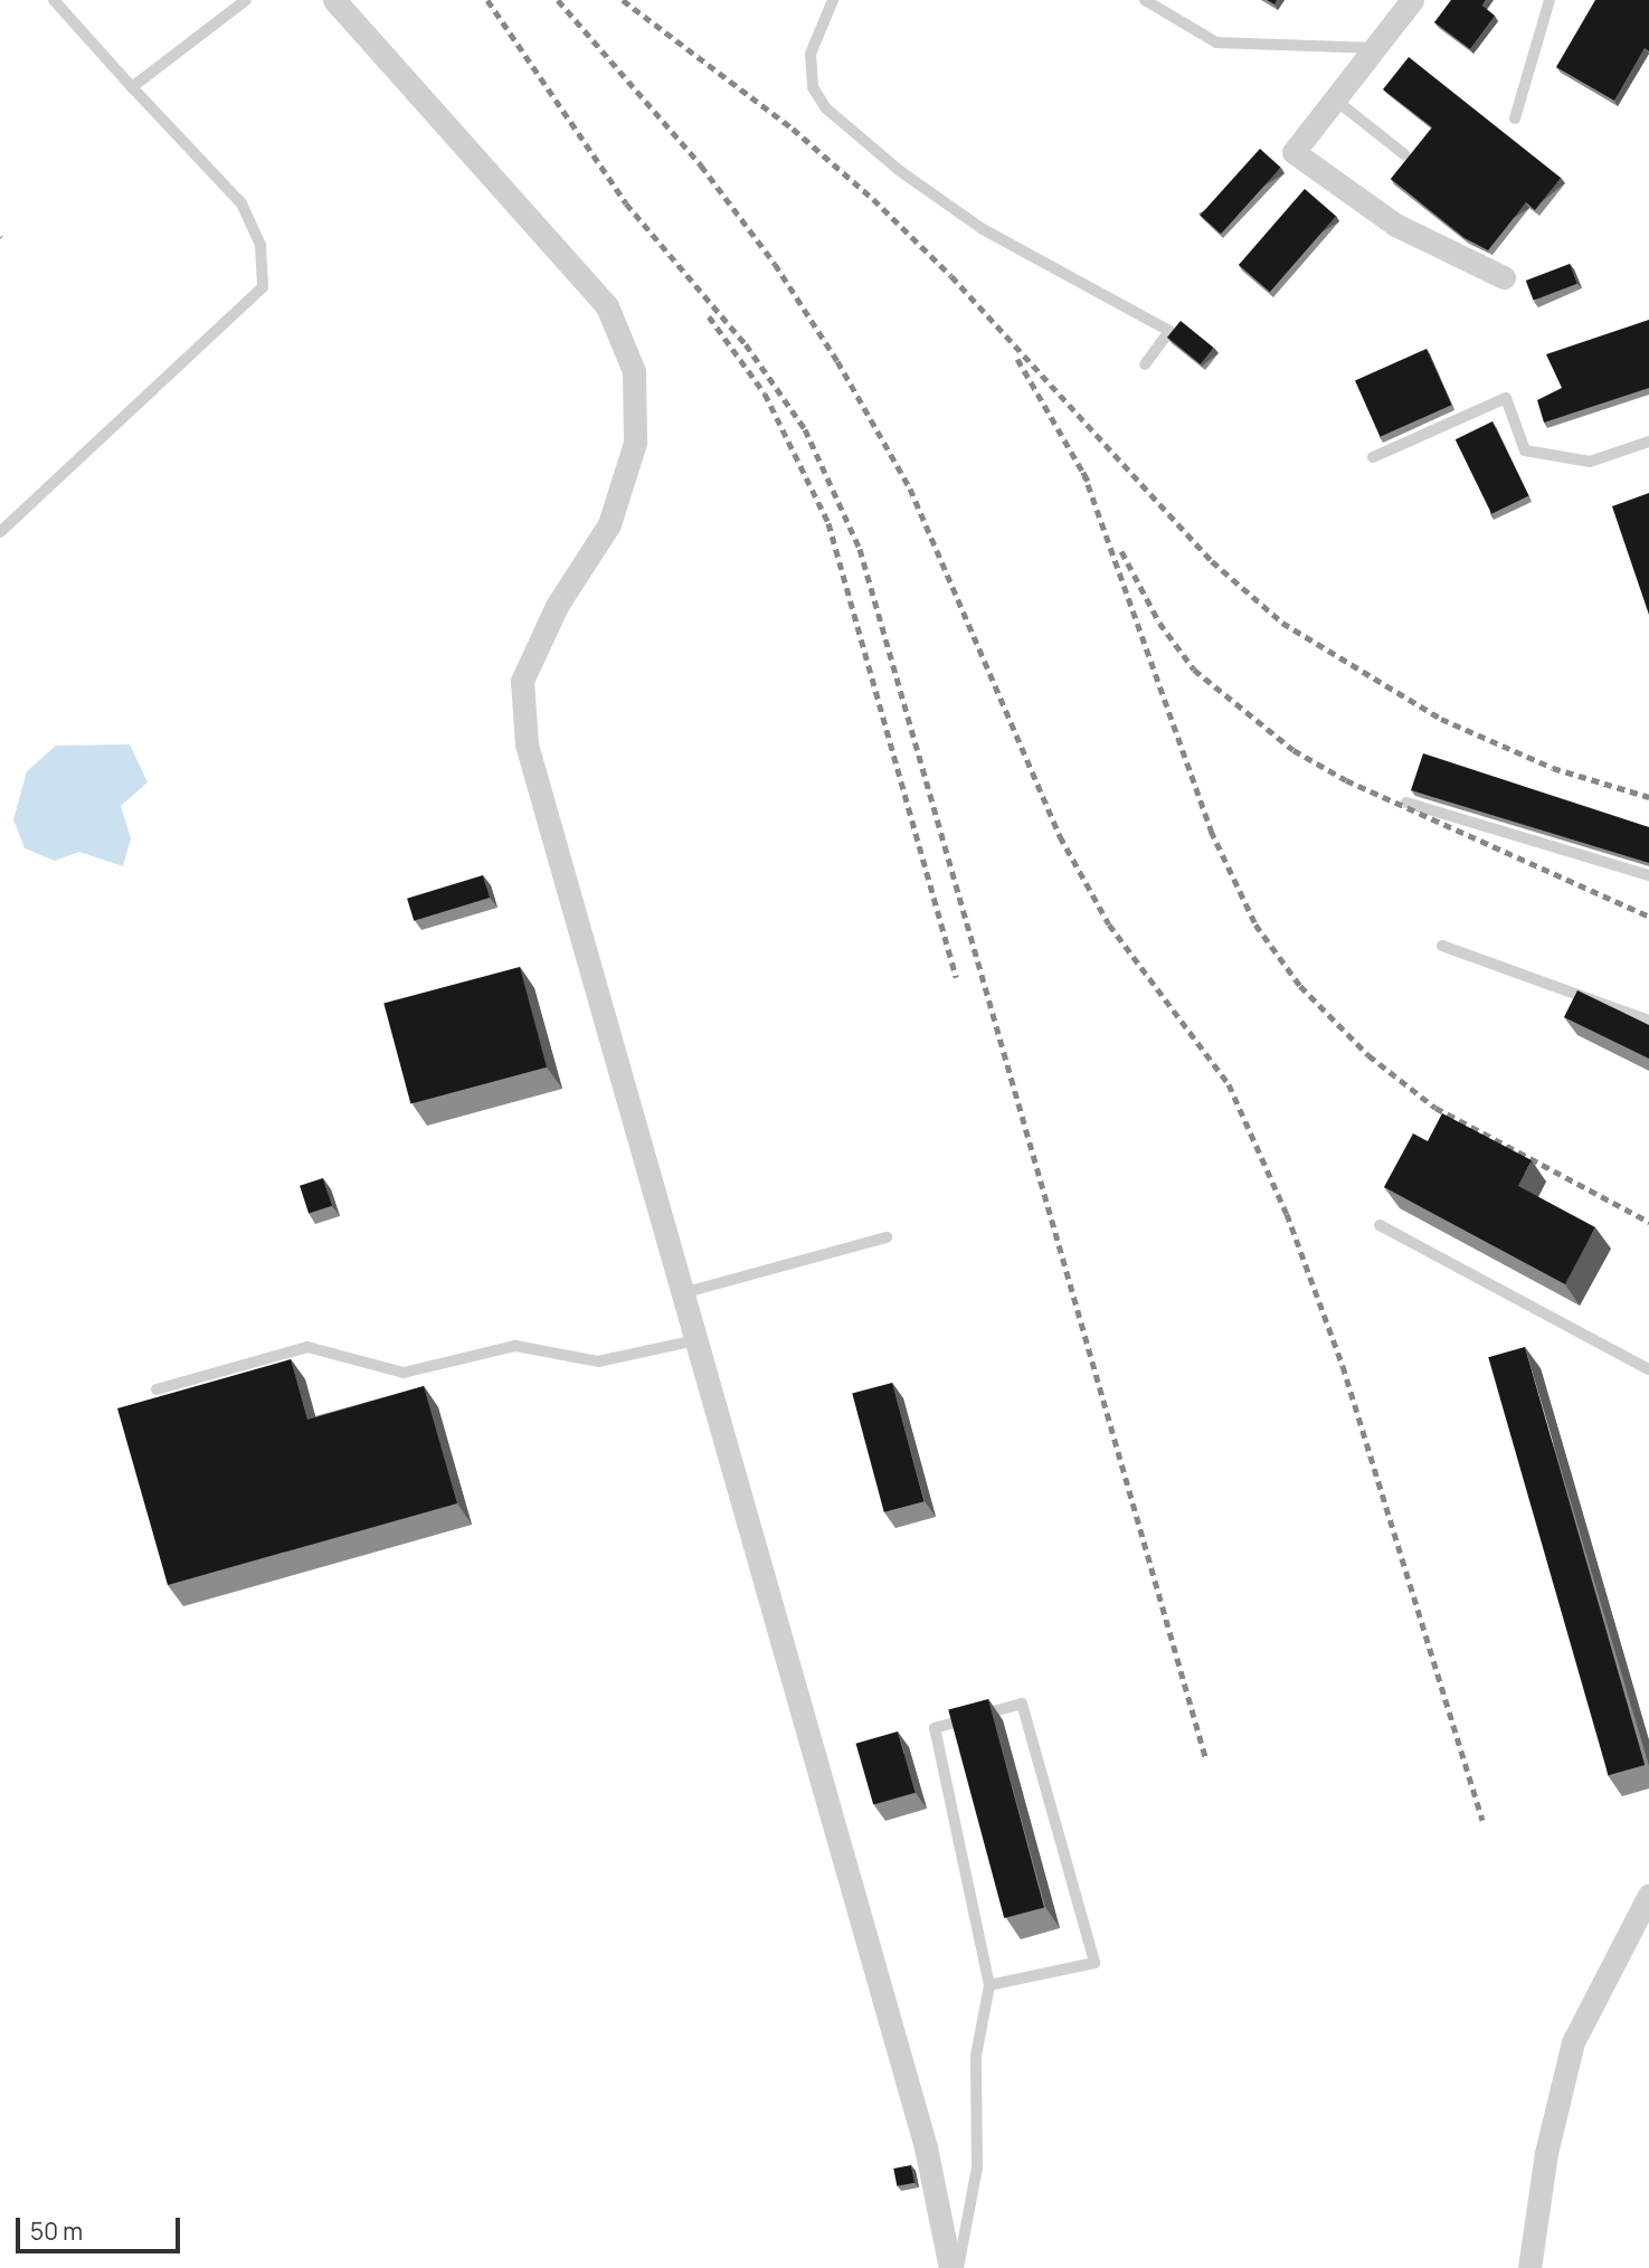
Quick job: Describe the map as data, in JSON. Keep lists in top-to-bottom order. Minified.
{"scale_bar":"50 m"}
